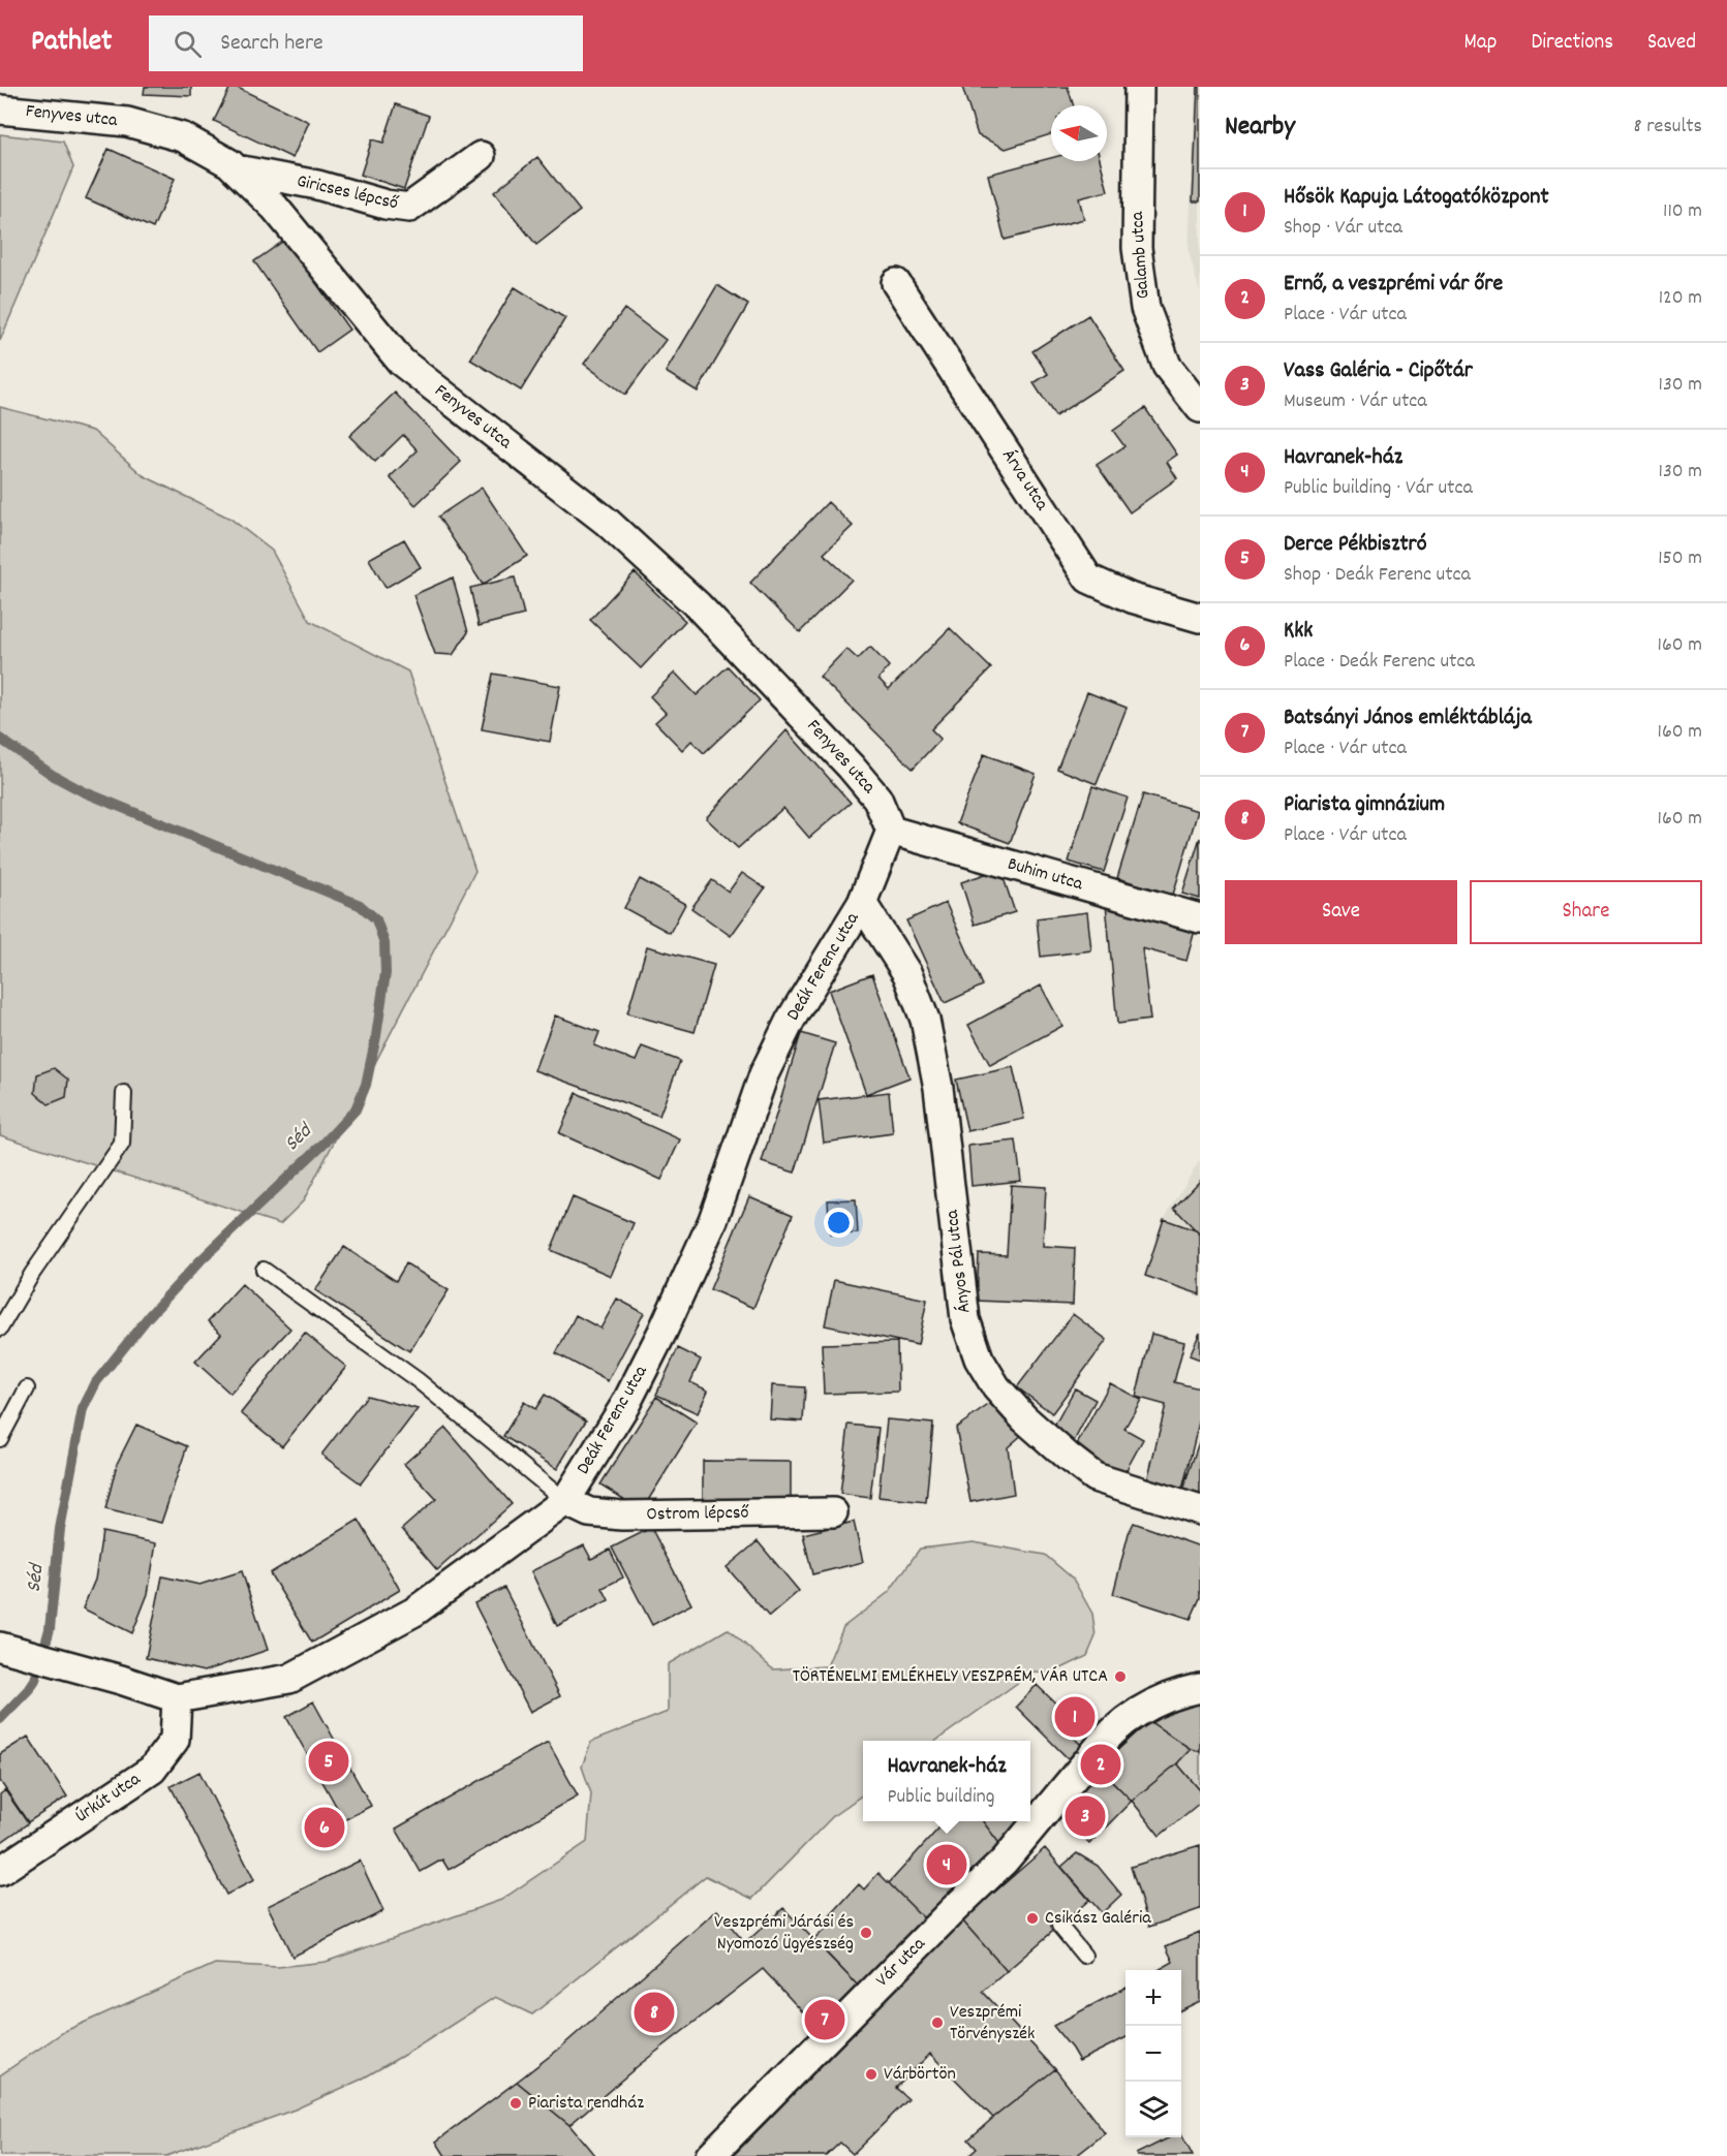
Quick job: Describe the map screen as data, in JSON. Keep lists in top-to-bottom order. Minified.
{"streets":{"street":["Fenyves utca","Giricses lépcső","Galamb utca","Árva utca","Buhim utca","Deák Ferenc utca","Ányos Pál utca","Ostrom lépcső","Úrkút utca","Vár utca"]},"crossings":[["Fenyves utca","Giricses lépcső"],["Fenyves utca","Buhim utca"],["Fenyves utca","Deák Ferenc utca"],["Buhim utca","Deák Ferenc utca"],["Deák Ferenc utca","Ányos Pál utca"],["Deák Ferenc utca","Ostrom lépcső"],["Deák Ferenc utca","Úrkút utca"]],"water":["Séd"],"places":["TÖRTÉNELMI EMLÉKHELY VESZPRÉM, VÁR UTCA","Csikász Galéria","Veszprémi Járási és Nyomozó Ügyészség","Veszprémi Törvényszék","Várbörtön","Piarista rendház"],"north":"left","page":{"header":"Pathlet","search":"Search here","nav":["Map","Directions","Saved"],"heading":["Nearby","8 results"],"list":[{"mark":"1","name":"Hősök Kapuja Látogatóközpont","note":"Shop · Vár utca","value":"110 m"},{"mark":"2","name":"Ernő, a veszprémi vár őre","note":"Place · Vár utca","value":"120 m"},{"mark":"3","name":"Vass Galéria - Cipőtár","note":"Museum · Vár utca","value":"130 m"},{"mark":"4","name":"Havranek-ház","note":"Public building · Vár utca","value":"130 m"},{"mark":"5","name":"Derce Pékbisztró","note":"Shop · Deák Ferenc utca","value":"150 m"},{"mark":"6","name":"Kkk","note":"Place · Deák Ferenc utca","value":"160 m"},{"mark":"7","name":"Batsányi János emléktáblája","note":"Place · Vár utca","value":"160 m"},{"mark":"8","name":"Piarista gimnázium","note":"Place · Vár utca","value":"160 m"}],"buttons":["Save","Share"],"pins":["1","5","2","3","6","4","8","7"],"popup":["Havranek-ház","Public building"],"map_buttons":["+","−"]}}
